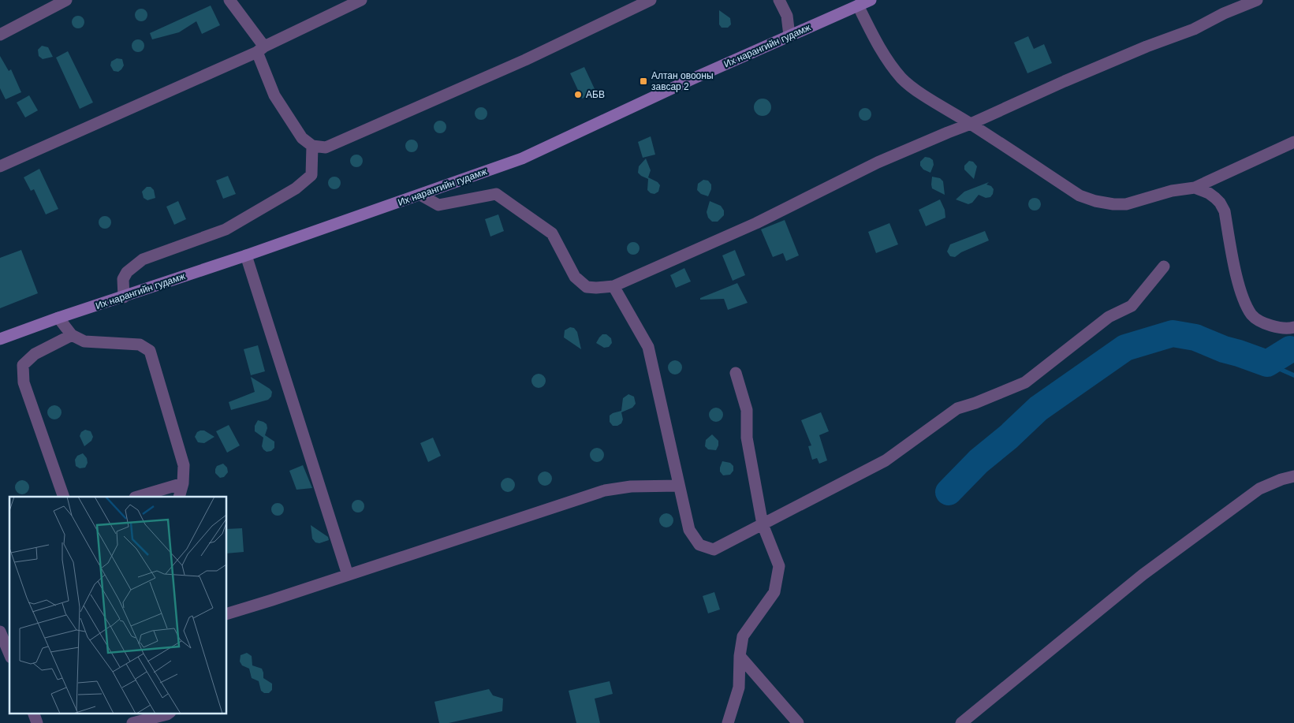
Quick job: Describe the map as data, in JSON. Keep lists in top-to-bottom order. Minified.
{"streets":{"main road":["Их нарангийн гудамж"]},"places":{"transit":["Алтан овооны завсар 2"],"other":["АБВ"]}}
